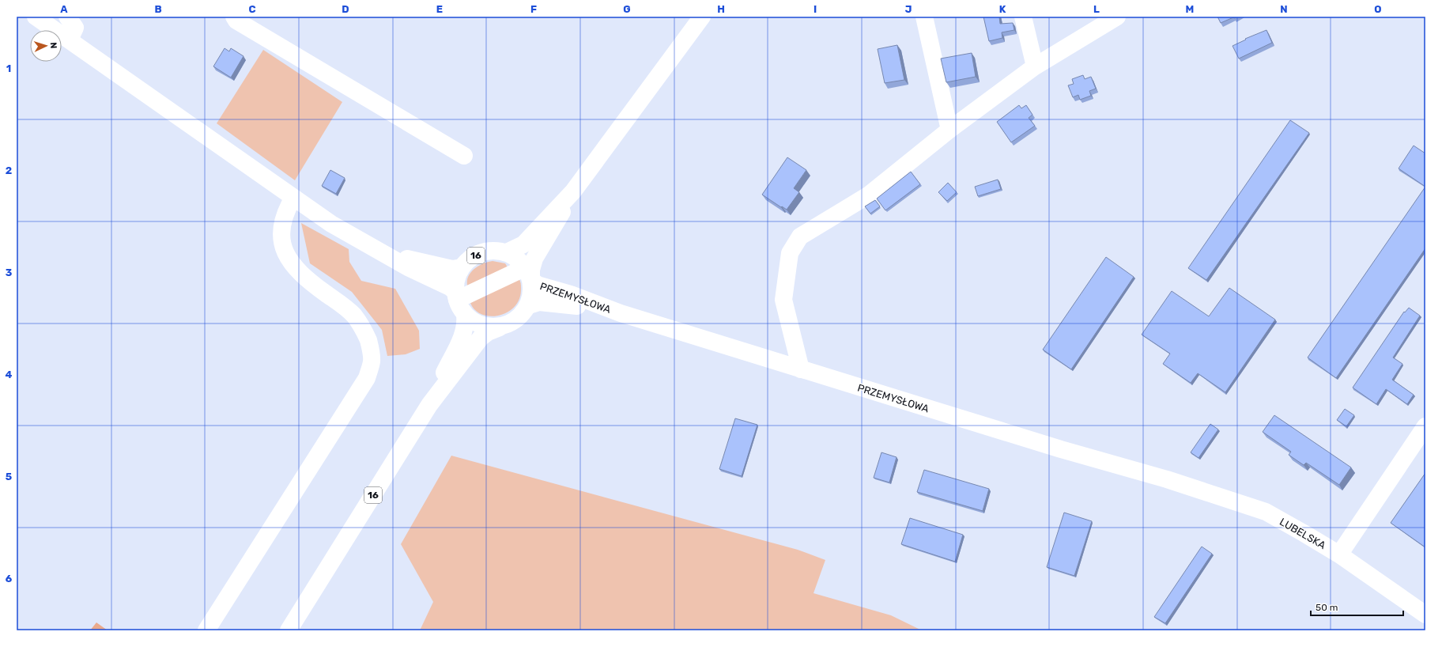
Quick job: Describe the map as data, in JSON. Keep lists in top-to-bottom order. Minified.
{"streets":{"street":["16","PRZEMYSŁOWA","LUBELSKA"]},"crossings":[["16","PRZEMYSŁOWA"],["PRZEMYSŁOWA","LUBELSKA"]],"scale_bar":"50 m","north":"right","grid":{"columns":["A","B","C","D","E","F","G","H","I","J","K","L","M","N","O"],"rows":["1","2","3","4","5","6"]}}
